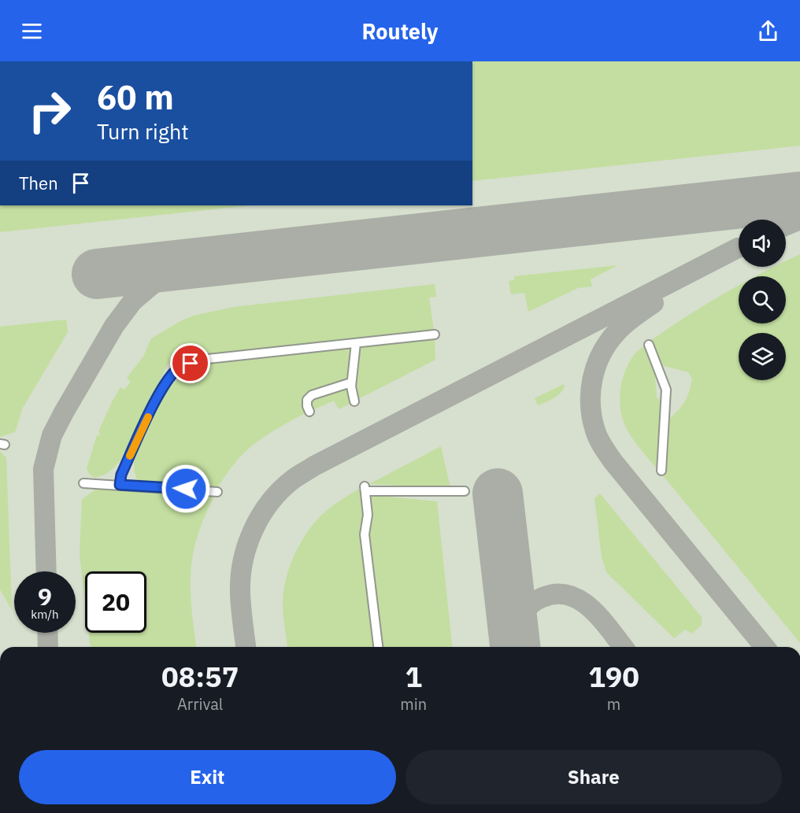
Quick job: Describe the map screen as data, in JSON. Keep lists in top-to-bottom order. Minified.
{"page":{"header":"Routely","turn":["60 m","Turn right"],"then":"Then","speed":"9 km/h","limit":"20","eta":["08:57","Arrival","1","min","190","m"],"buttons":["Exit","Share"]}}
